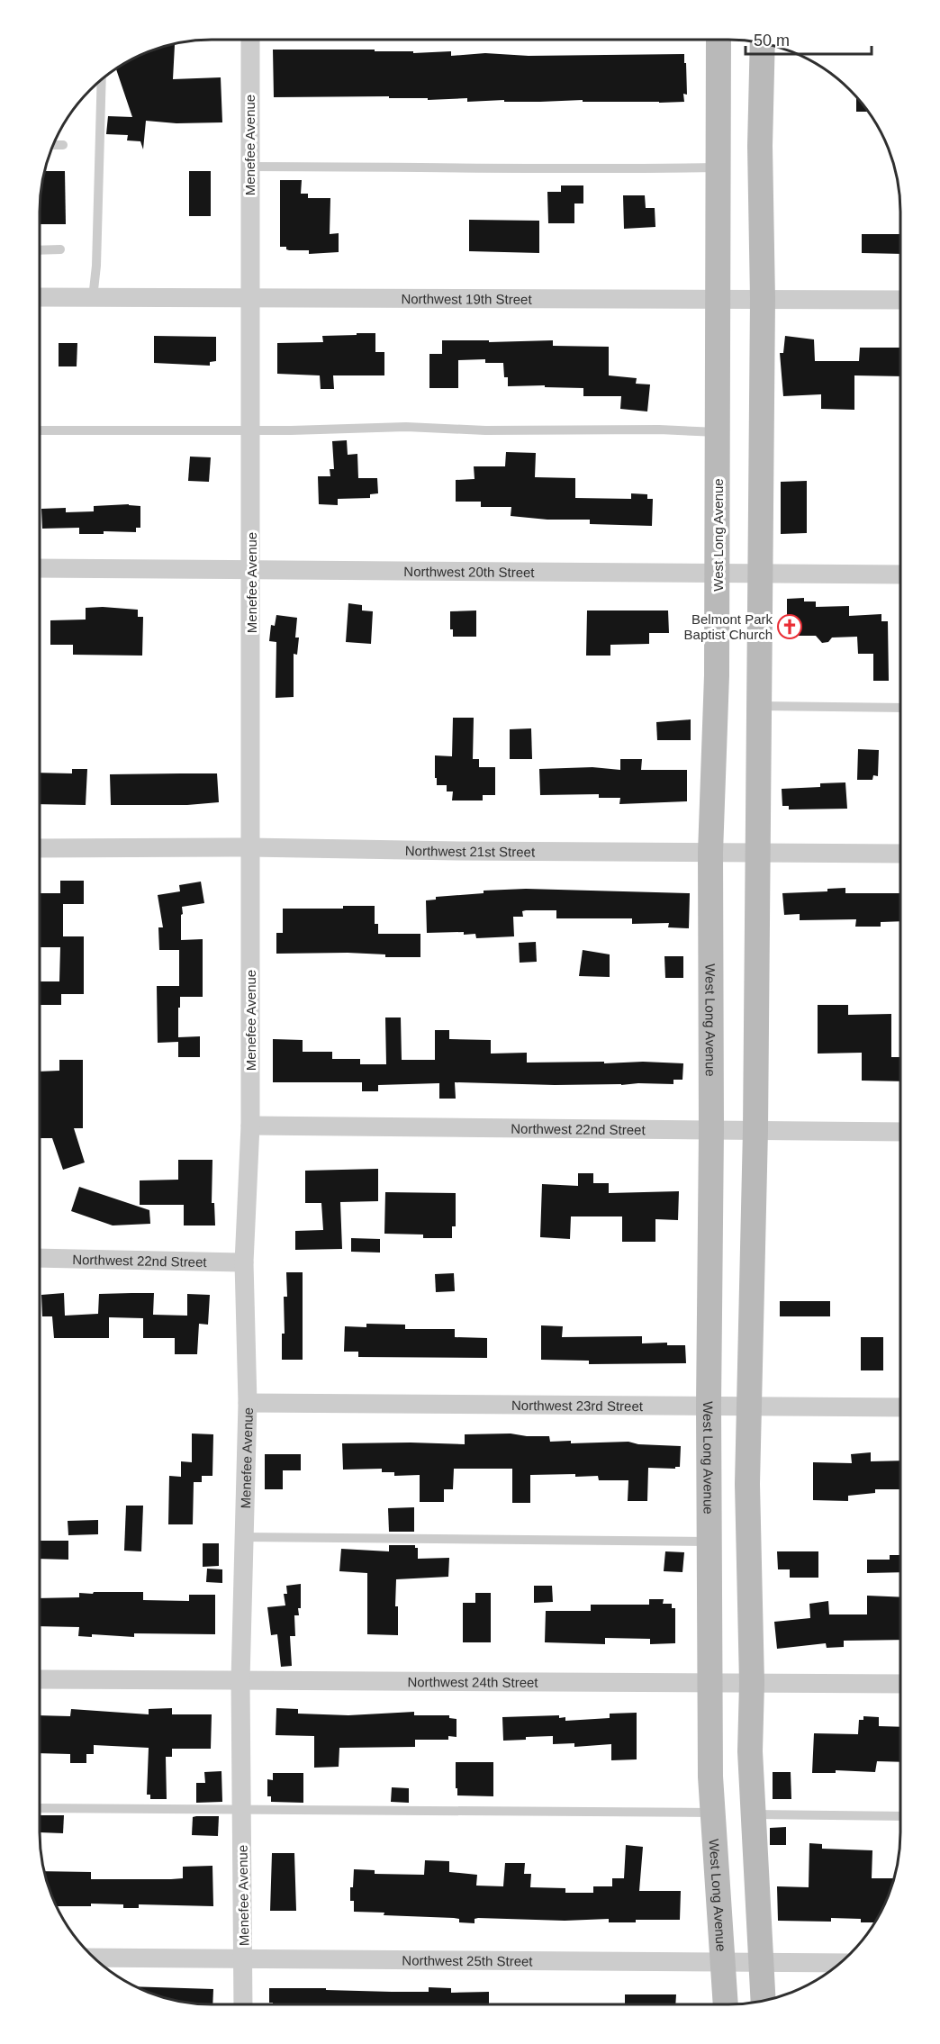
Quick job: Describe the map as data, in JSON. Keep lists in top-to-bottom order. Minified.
{"streets":{"main road":["West Long Avenue"],"street":["Menefee Avenue","Northwest 19th Street","Northwest 20th Street","Northwest 21st Street","Northwest 22nd Street","Northwest 23rd Street","Northwest 24th Street","Northwest 25th Street"]},"crossings":[["Menefee Avenue","Northwest 19th Street"],["Menefee Avenue","Northwest 20th Street"],["Menefee Avenue","Northwest 21st Street"],["Menefee Avenue","Northwest 22nd Street"],["Menefee Avenue","Northwest 23rd Street"],["Menefee Avenue","Northwest 24th Street"],["Menefee Avenue","Northwest 25th Street"],["Northwest 19th Street","West Long Avenue"],["West Long Avenue","Northwest 20th Street"],["West Long Avenue","Northwest 21st Street"],["West Long Avenue","Northwest 22nd Street"],["West Long Avenue","Northwest 23rd Street"],["West Long Avenue","Northwest 24th Street"],["West Long Avenue","Northwest 25th Street"]],"places":{"church":["Belmont Park Baptist Church"]},"scale_bar":"50 m"}
